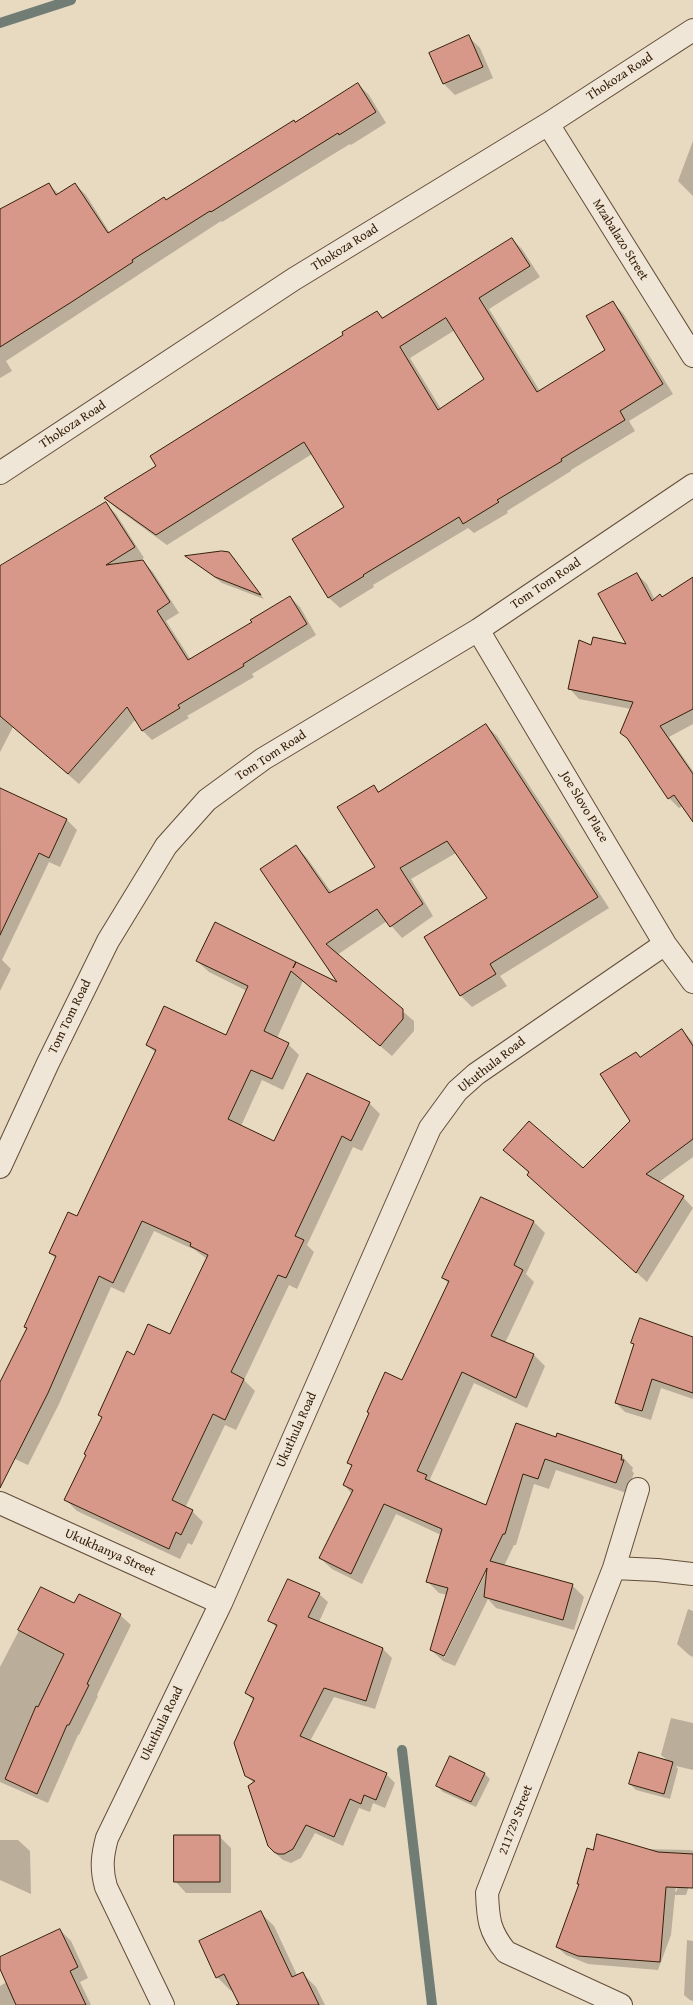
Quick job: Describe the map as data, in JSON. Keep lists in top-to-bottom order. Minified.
{"streets":{"street":["Thokoza Road","Mzabalazo Street","Tom Tom Road","Joe Slovo Place","Ukuthula Road","Ukukhanya Street","211729 Street"]},"crossings":[["Thokoza Road","Mzabalazo Street"],["Tom Tom Road","Joe Slovo Place"],["Joe Slovo Place","Ukuthula Road"],["Ukuthula Road","Ukukhanya Street"]]}
